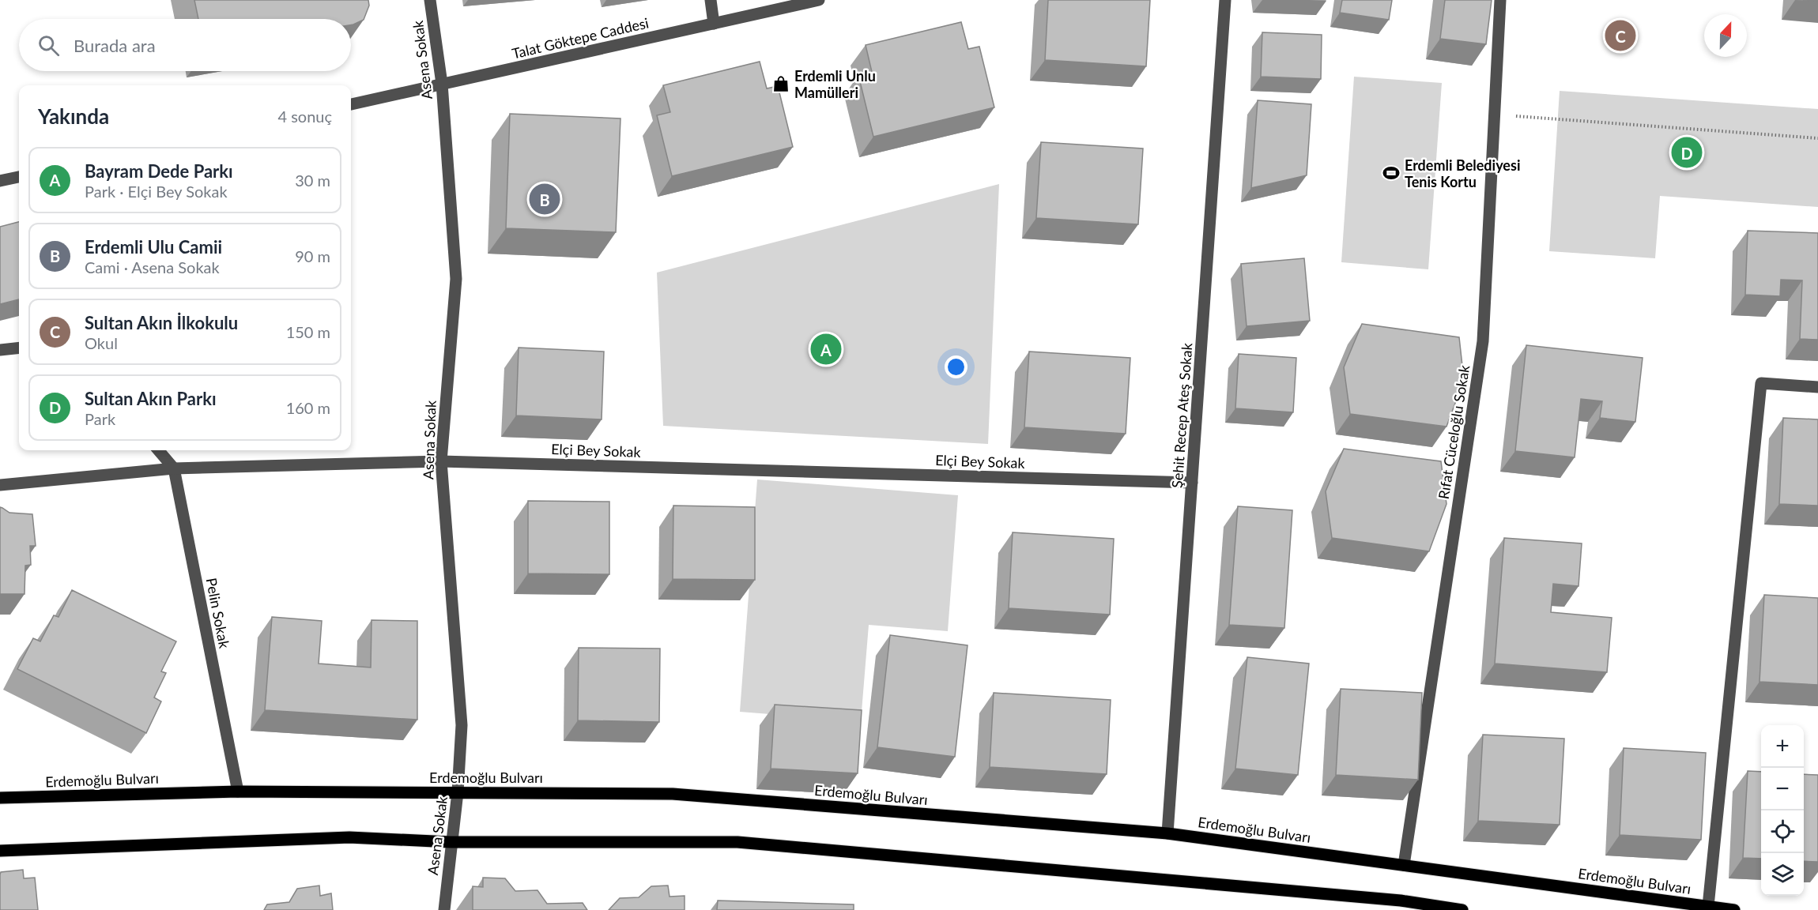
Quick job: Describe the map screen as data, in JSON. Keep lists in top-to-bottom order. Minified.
{"streets":{"main road":["Erdemoğlu Bulvarı"],"street":["Talat Göktepe Caddesi","Asena Sokak","Şehit Recep Ateş Sokak","Rıfat Cüceloğlu Sokak","Elçi Bey Sokak","Pelin Sokak"]},"crossings":[["Talat Göktepe Caddesi","Asena Sokak"],["Asena Sokak","Elçi Bey Sokak"],["Asena Sokak","Erdemoğlu Bulvarı"],["Şehit Recep Ateş Sokak","Elçi Bey Sokak"],["Şehit Recep Ateş Sokak","Erdemoğlu Bulvarı"],["Rıfat Cüceloğlu Sokak","Erdemoğlu Bulvarı"],["Elçi Bey Sokak","Pelin Sokak"],["Pelin Sokak","Erdemoğlu Bulvarı"]],"places":{"shop":["Erdemli Unlu Mamülleri"],"sports":["Erdemli Belediyesi Tenis Kortu"]},"north":"top","page":{"pins":["C","D","B","A"],"search":"Burada ara","heading":["Yakında","4 sonuç"],"list":[{"mark":"A","name":"Bayram Dede Parkı","note":"Park · Elçi Bey Sokak","value":"30 m"},{"mark":"B","name":"Erdemli Ulu Camii","note":"Cami · Asena Sokak","value":"90 m"},{"mark":"C","name":"Sultan Akın İlkokulu","note":"Okul","value":"150 m"},{"mark":"D","name":"Sultan Akın Parkı","note":"Park","value":"160 m"}],"map_buttons":["+","−"]}}
